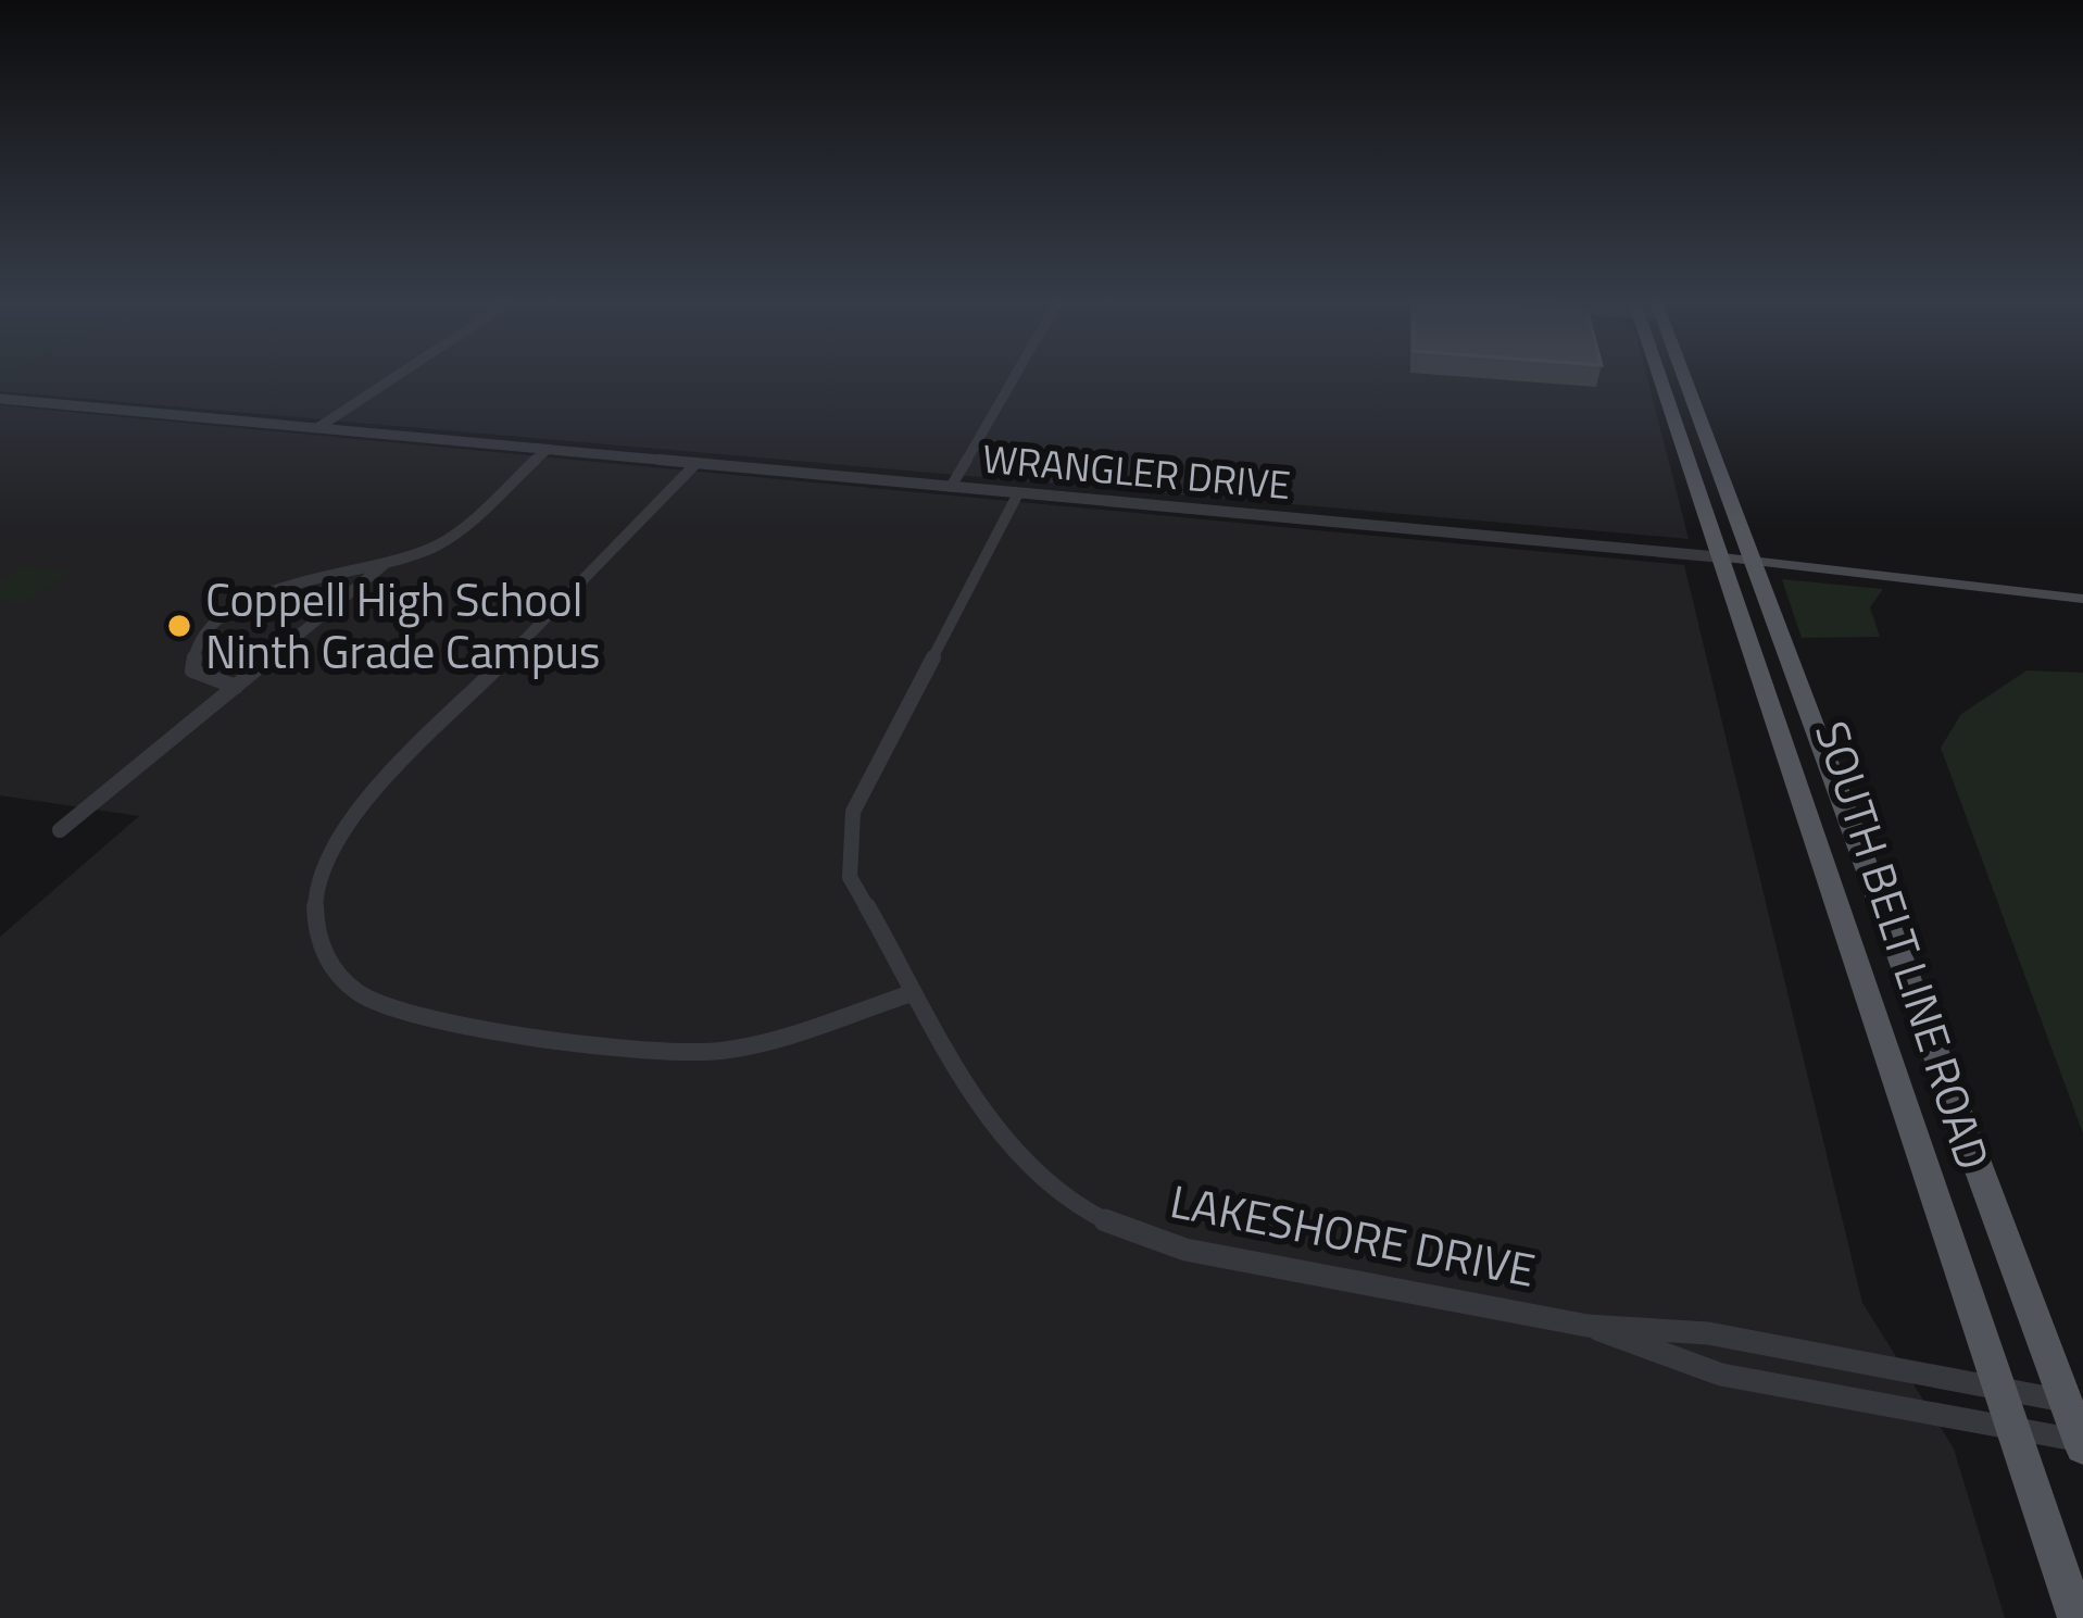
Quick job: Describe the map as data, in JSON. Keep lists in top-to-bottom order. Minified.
{"streets":{"main road":["SOUTH BELT LINE ROAD"],"street":["WRANGLER DRIVE","LAKESHORE DRIVE"]},"crossings":[["WRANGLER DRIVE","SOUTH BELT LINE ROAD"],["WRANGLER DRIVE","LAKESHORE DRIVE"],["SOUTH BELT LINE ROAD","LAKESHORE DRIVE"]],"places":["Coppell High School Ninth Grade Campus"]}
